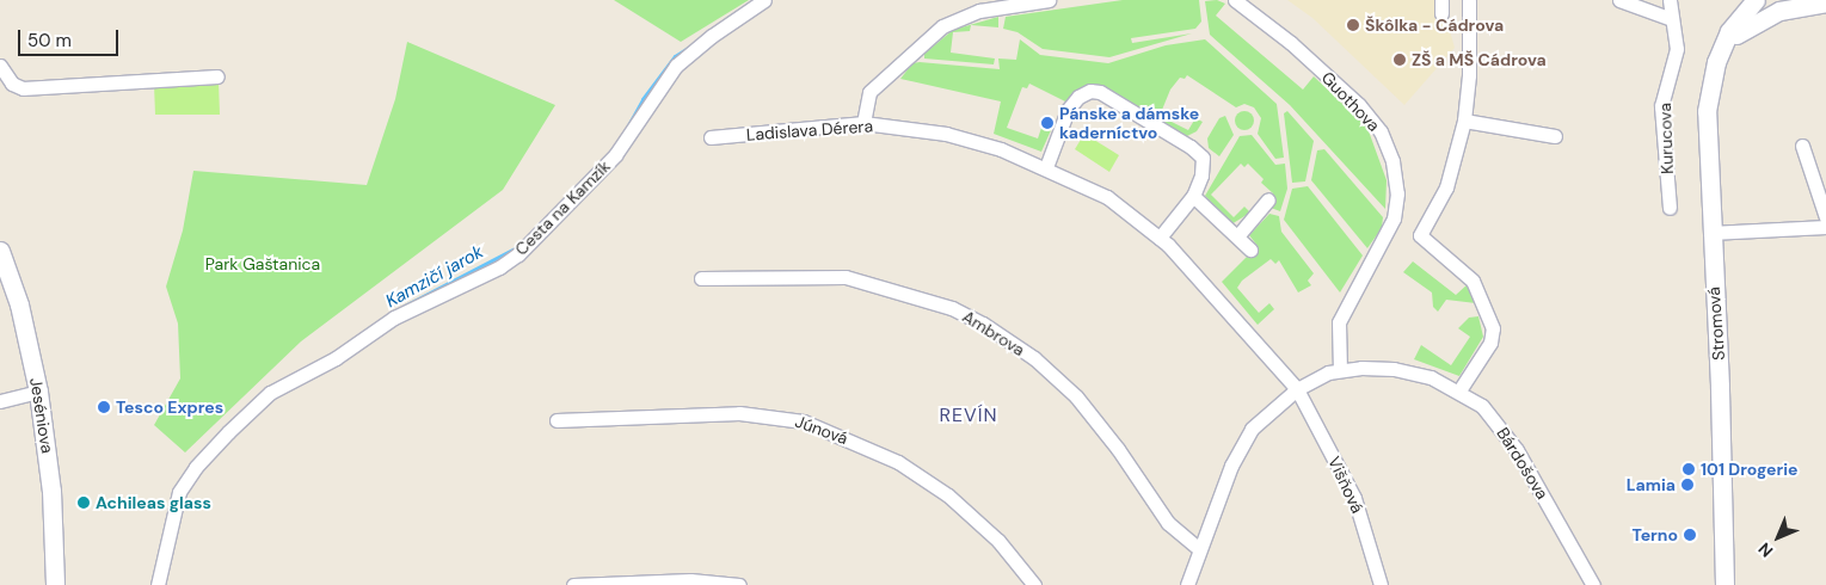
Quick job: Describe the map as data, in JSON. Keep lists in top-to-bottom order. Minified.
{"streets":{"street":["Guothova","Ladislava Dérera","Kurucova","Cesta na Kamzík","Stromová","Ambrova","Jeséniova","Júnová","Bárdošova","Višňová"]},"crossings":[["Guothova","Bárdošova"],["Ladislava Dérera","Bárdošova"],["Ladislava Dérera","Višňová"],["Ambrova","Bárdošova"],["Bárdošova","Višňová"]],"districts":["REVÍN"],"water":["Kamzičí jarok"],"parks":["Park Gaštanica"],"places":["Škôlka - Cádrova","ZŠ a MŠ Cádrova","Pánske a dámske kaderníctvo","Tesco Expres","101 Drogerie","Lamia","Achileas glass","Terno"],"scale_bar":"50 m","north":"bottom left"}
